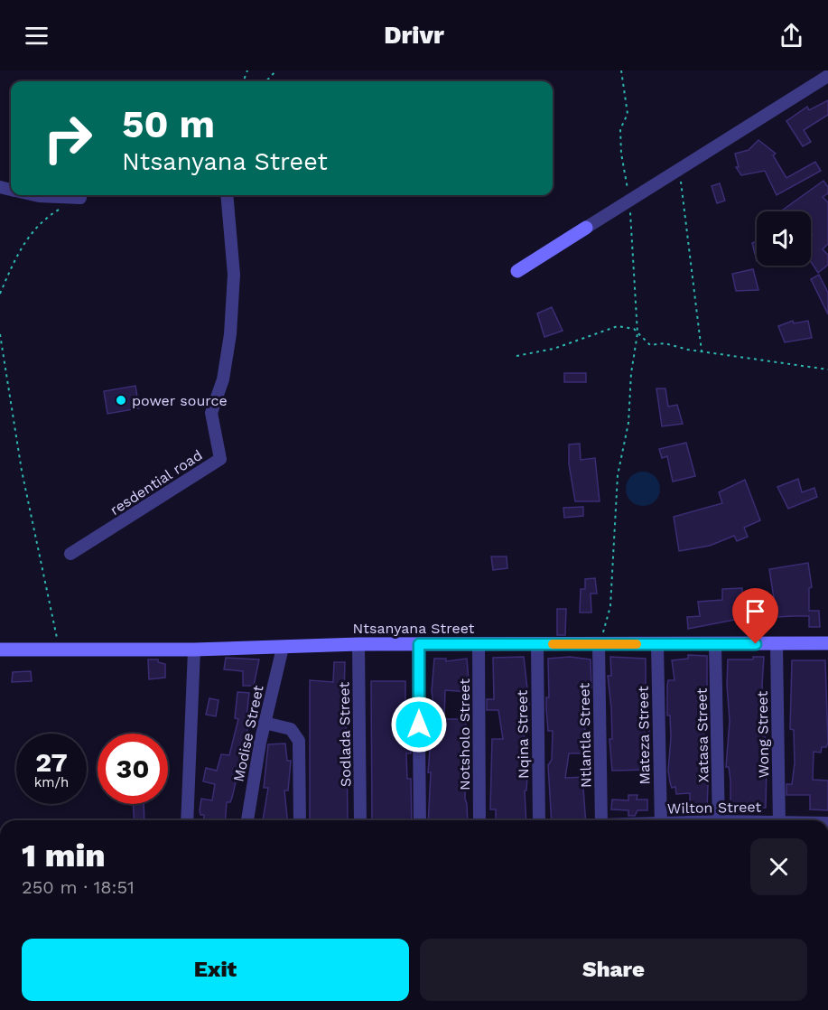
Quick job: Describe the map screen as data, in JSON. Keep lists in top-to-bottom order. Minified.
{"streets":{"street":["resdential road","Ntsanyana Street","Modise Street","Sodlada Street","Notsholo Street","Nqina Street","Wong Street","Ntlantla Street","Mateza Street","Xatasa Street"]},"crossings":[["Ntsanyana Street","Modise Street"],["Ntsanyana Street","Sodlada Street"],["Ntsanyana Street","Notsholo Street"],["Ntsanyana Street","Nqina Street"],["Ntsanyana Street","Wong Street"],["Ntsanyana Street","Ntlantla Street"],["Ntsanyana Street","Mateza Street"],["Ntsanyana Street","Xatasa Street"]],"places":["power source"],"page":{"header":"Drivr","turn":["50 m","Ntsanyana Street"],"speed":"27 km/h","limit":"30","heading":["1 min","250 m · 18:51"],"buttons":["Exit","Share"]}}
